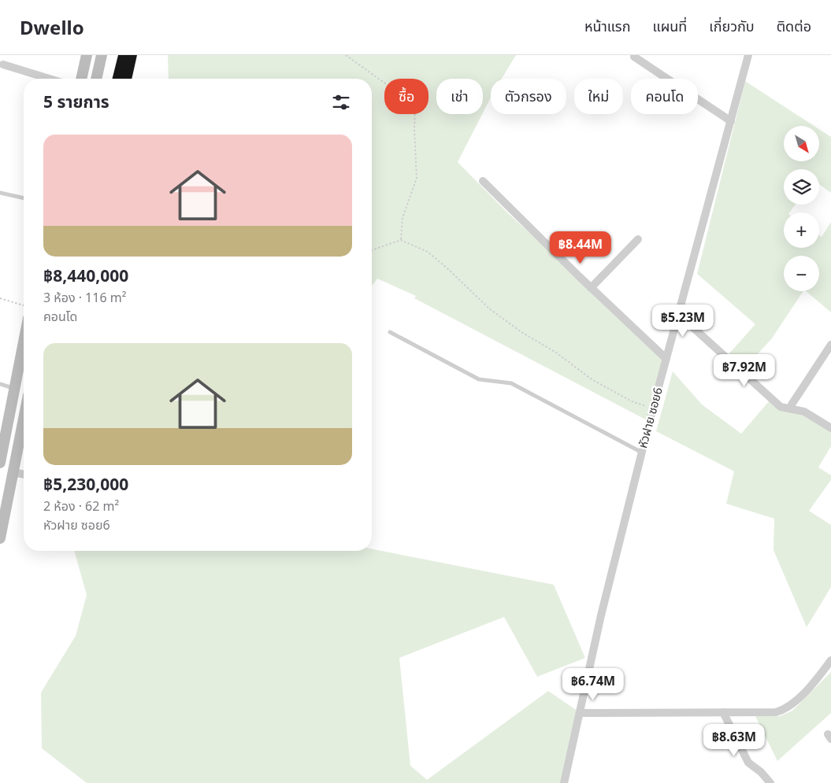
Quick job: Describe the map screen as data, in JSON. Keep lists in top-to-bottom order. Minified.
{"streets":{"street":["หัวฝาย ซอย6"]},"north":"bottom right","page":{"header":"Dwello","nav":["หน้าแรก","แผนที่","เกี่ยวกับ","ติดต่อ"],"chip":["ซื้อ","เช่า","ตัวกรอง","ใหม่","คอนโด"],"heading":"5 รายการ","map_buttons":["+","−"],"list":[{"name":"฿8,440,000","note":"3 ห้อง · 116 m² · คอนโด"},{"name":"฿5,230,000","note":"2 ห้อง · 62 m² · หัวฝาย ซอย6"}],"price":["฿8.44M","฿5.23M","฿7.92M","฿6.74M","฿8.63M"]}}
